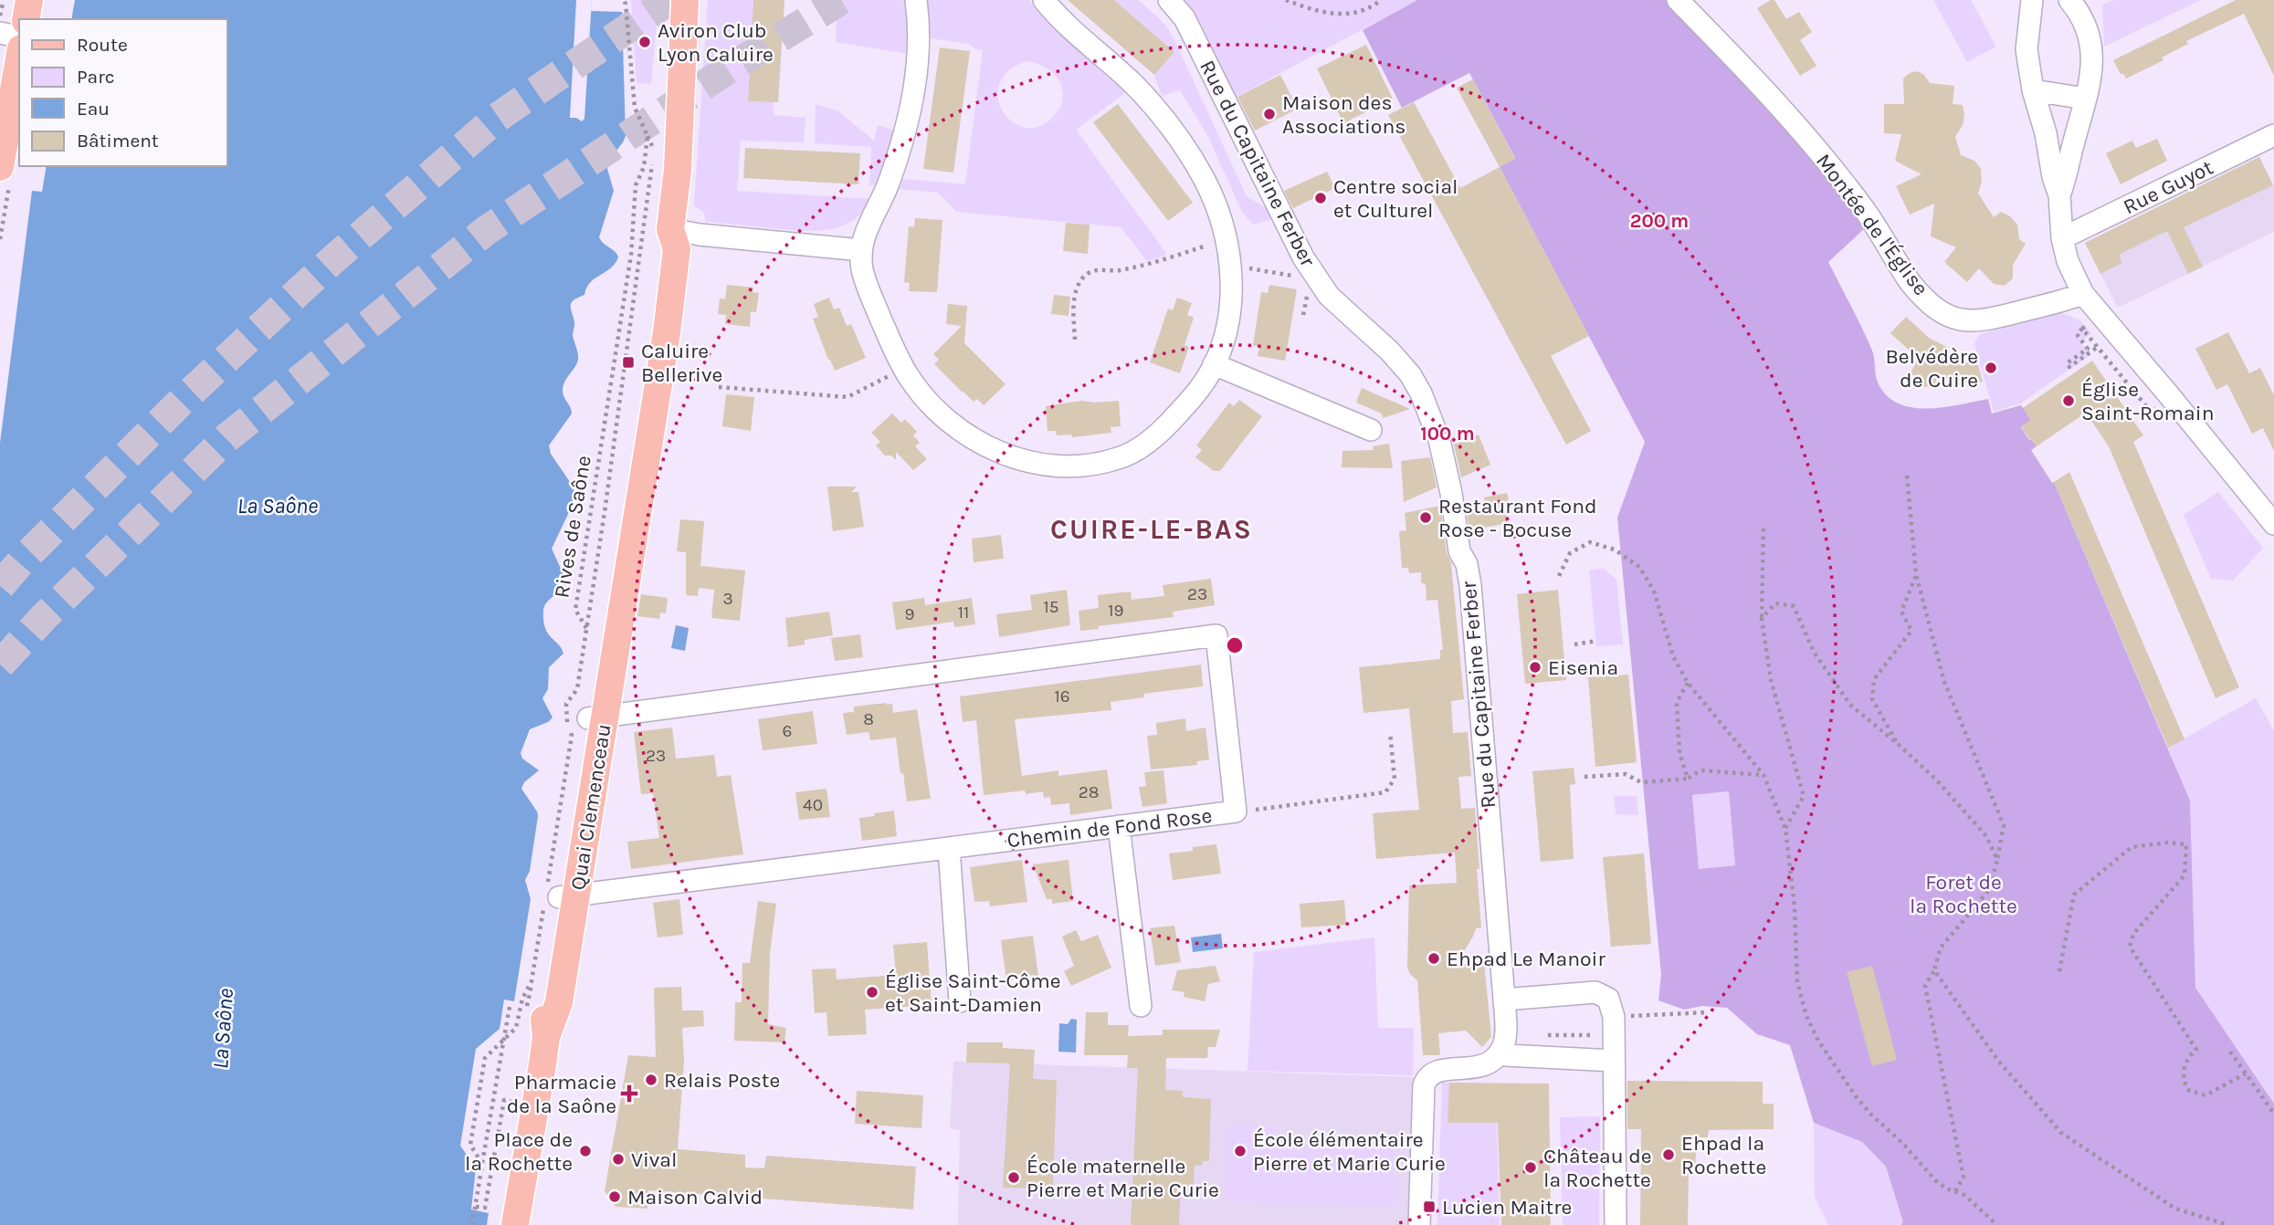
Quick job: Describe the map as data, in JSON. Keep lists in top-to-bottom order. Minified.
{"streets":{"main road":["Quai Clemenceau"],"street":["Rue du Capitaine Ferber","Rue Guyot","Montée de l'Église","Chemin de Fond Rose"],"path":["Rives de Saône"]},"crossings":[["Rives de Saône","Quai Clemenceau"],["Rives de Saône","Chemin de Fond Rose"],["Quai Clemenceau","Chemin de Fond Rose"]],"districts":["CUIRE-LE-BAS"],"water":["La Saône"],"parks":["Foret de la Rochette"],"places":{"other":["Aviron Club Lyon Caluire","Maison des Associations","Centre social et Culturel","Belvédère de Cuire","Église Saint-Romain","Restaurant Fond Rose - Bocuse","Eisenia","Ehpad Le Manoir","Église Saint-Côme et Saint-Damien","Relais Poste","Place de la Rochette","École élémentaire Pierre et Marie Curie","Ehpad la Rochette","Vival","Château de la Rochette","École maternelle Pierre et Marie Curie","Maison Calvid"],"transit":["Caluire Bellerive","Lucien Maitre"],"health":["Pharmacie de la Saône"]},"house_numbers":["23","3","15","19","11","9","16","8","6","23","28","40"],"legend":["Route","Parc","Eau","Bâtiment"],"rings":["200 m","100 m"]}
